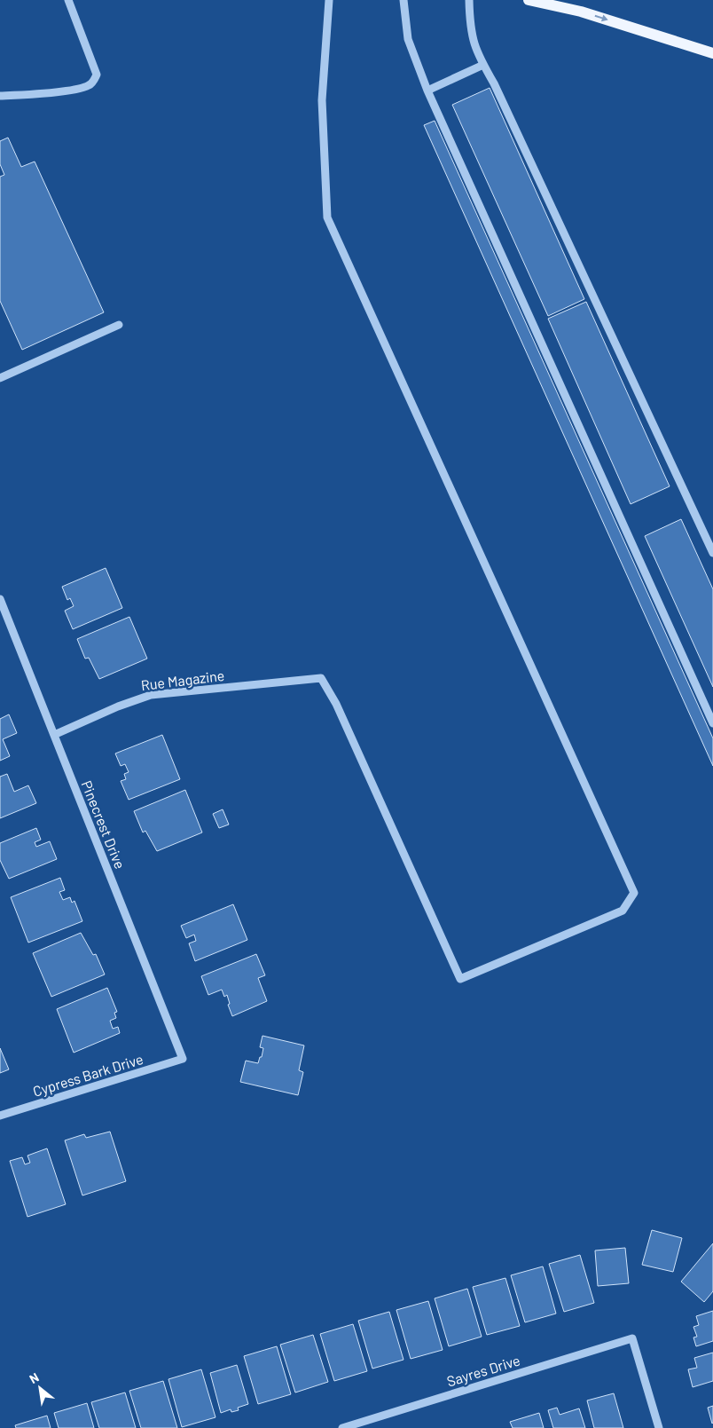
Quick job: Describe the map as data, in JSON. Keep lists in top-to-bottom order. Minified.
{"streets":{"street":["Rue Magazine","Pinecrest Drive","Cypress Bark Drive","Sayres Drive"]},"crossings":[["Rue Magazine","Pinecrest Drive"],["Pinecrest Drive","Cypress Bark Drive"]],"north":"top left"}
